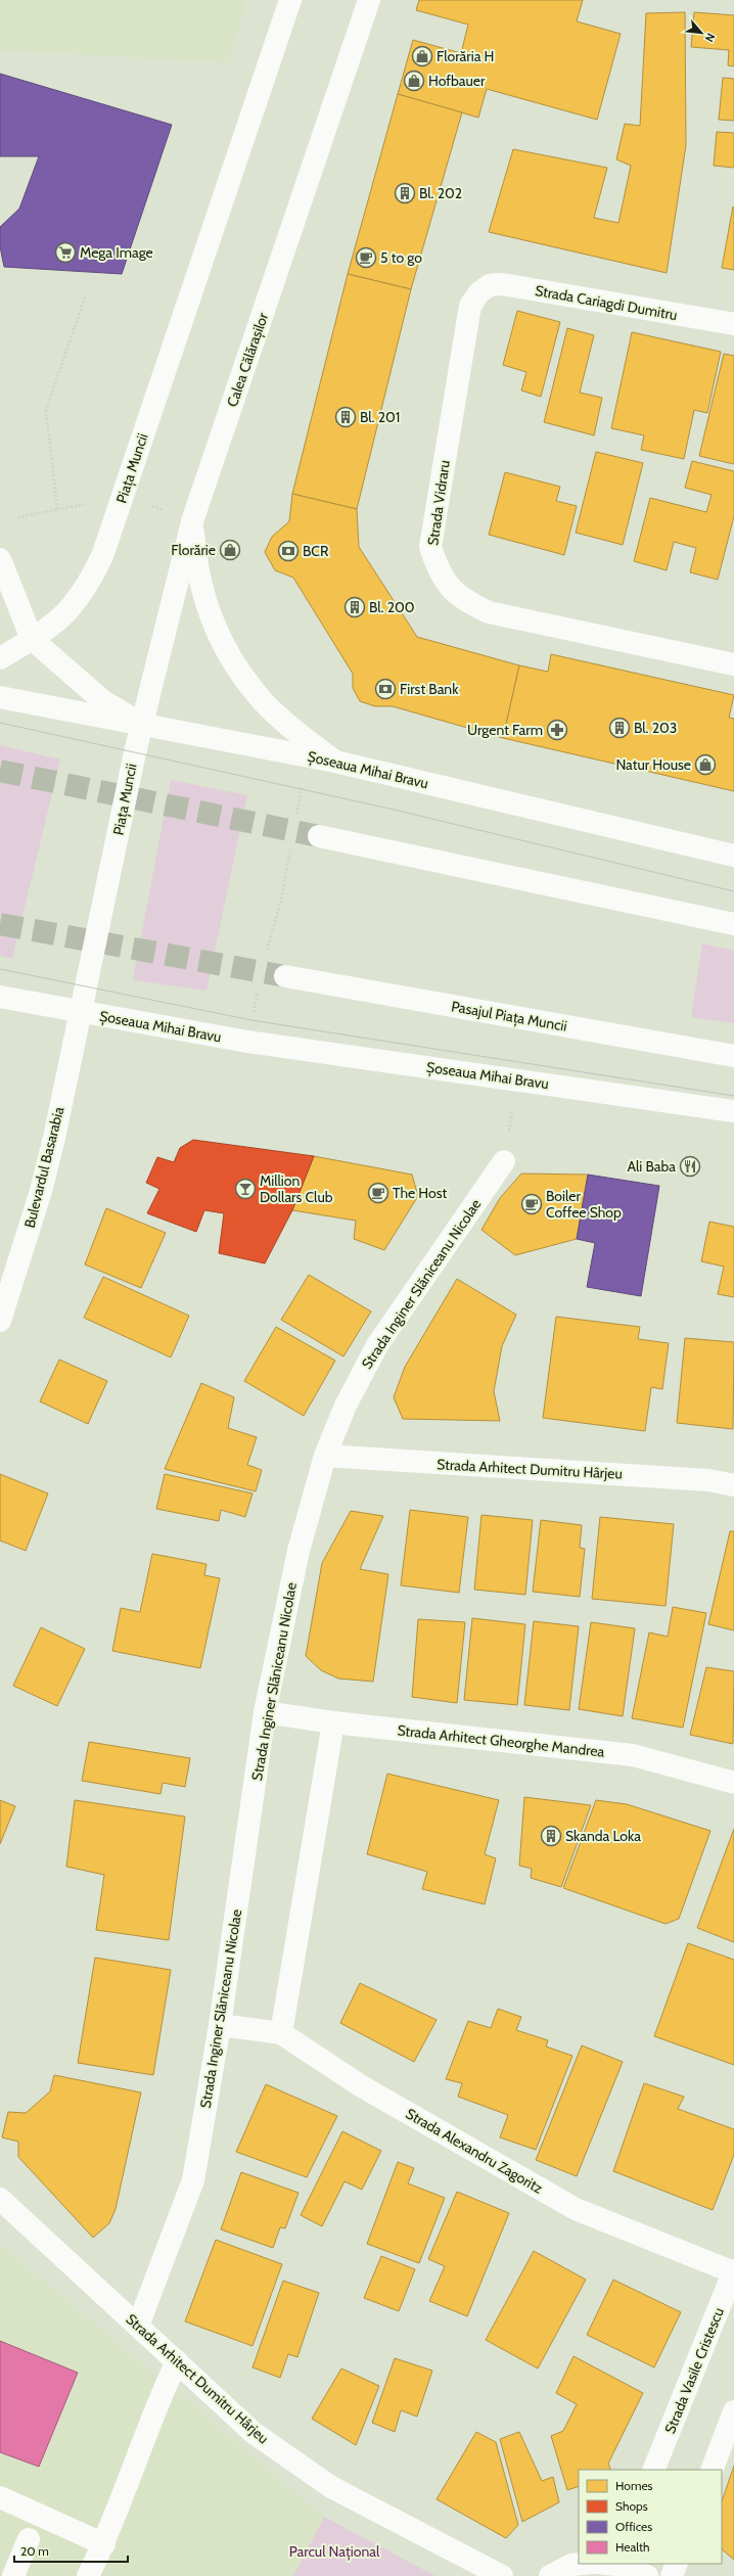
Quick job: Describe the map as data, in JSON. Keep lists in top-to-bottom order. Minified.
{"streets":{"main road":["Strada Cariagdi Dumitru","Calea Călărașilor","Piața Muncii","Strada Vidraru","Șoseaua Mihai Bravu","Pasajul Piața Muncii","Bulevardul Basarabia","Strada Inginer Slăniceanu Nicolae","Strada Arhitect Dumitru Hârjeu","Strada Arhitect Gheorghe Mandrea","Strada Alexandru Zagoritz","Strada Vasile Cristescu"]},"crossings":[["Strada Cariagdi Dumitru","Strada Vidraru"],["Calea Călărașilor","Piața Muncii"],["Calea Călărașilor","Șoseaua Mihai Bravu"],["Piața Muncii","Șoseaua Mihai Bravu"],["Piața Muncii","Bulevardul Basarabia"],["Șoseaua Mihai Bravu","Bulevardul Basarabia"],["Strada Inginer Slăniceanu Nicolae","Strada Arhitect Dumitru Hârjeu"],["Strada Inginer Slăniceanu Nicolae","Strada Arhitect Gheorghe Mandrea"],["Strada Inginer Slăniceanu Nicolae","Strada Alexandru Zagoritz"],["Strada Alexandru Zagoritz","Strada Vasile Cristescu"]],"parks":["Parcul Național"],"places":{"shop":["Florăria H","Hofbauer","Florărie","Natur House"],"building":["Bl. 202","Bl. 201","Bl. 200","Bl. 203","Skanda Loka"],"supermarket":["Mega Image"],"cafe":["5 to go","The Host","Boiler Coffee Shop"],"bank":["BCR","First Bank"],"pharmacy":["Urgent Farm"],"restaurant":["Ali Baba"],"bar":["Million Dollars Club"]},"legend":["Homes","Shops","Offices","Health"],"scale_bar":"20 m","north":"bottom right"}
